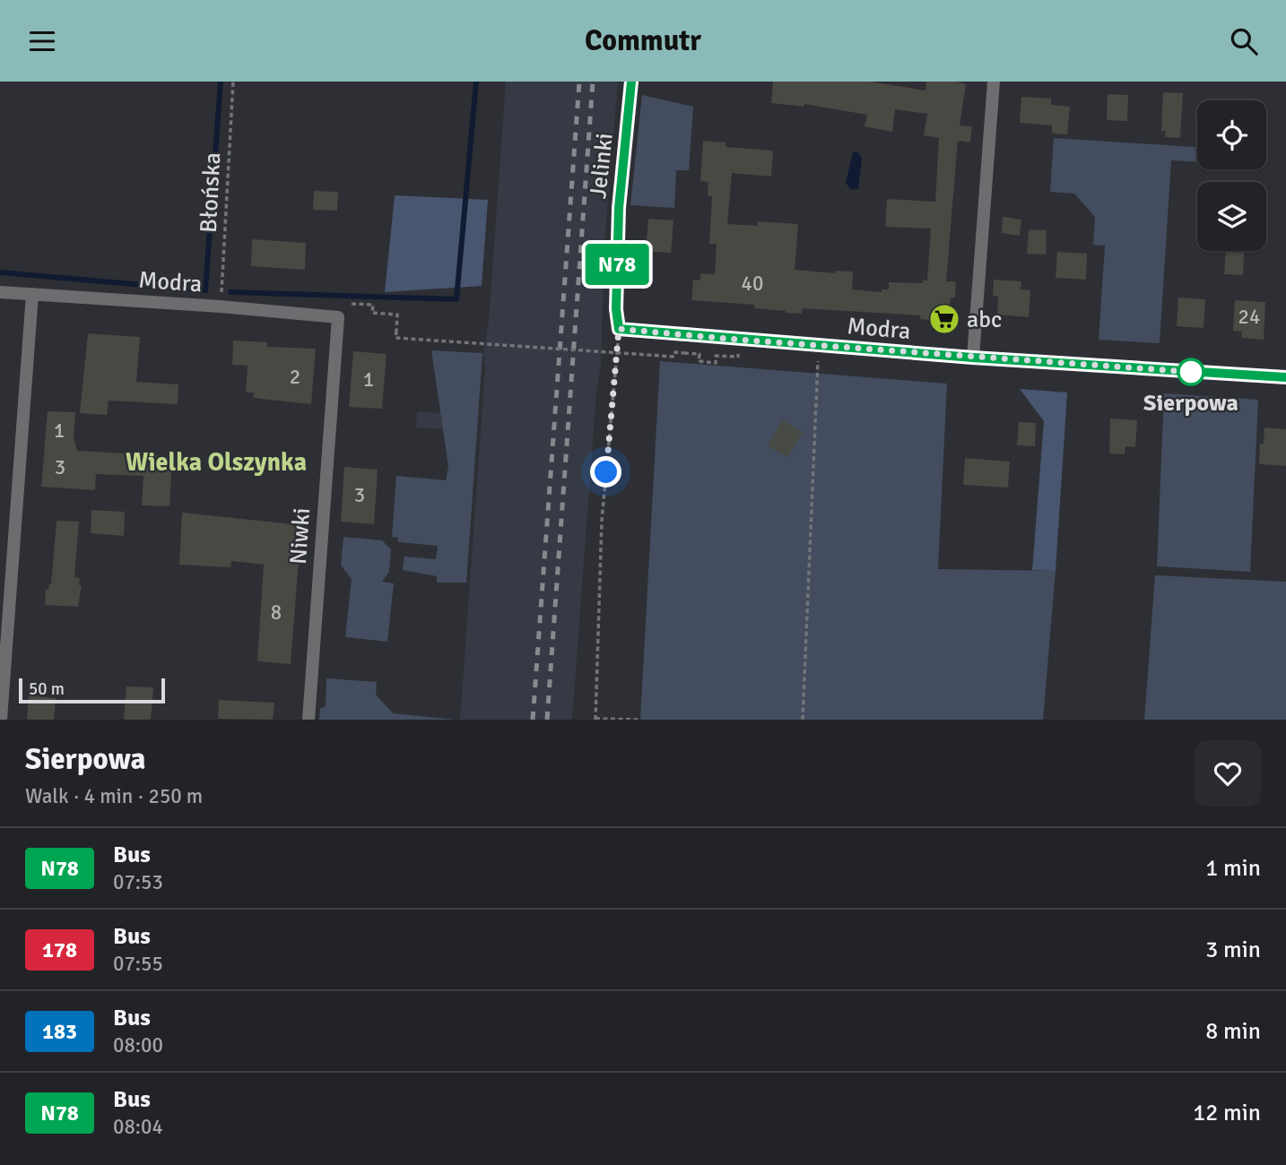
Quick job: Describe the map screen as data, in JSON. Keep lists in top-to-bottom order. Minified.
{"streets":{"street":["Jelinki","Modra","Niwki"],"path":["Błońska"]},"crossings":[["Jelinki","Modra"],["Błońska","Modra"],["Modra","Niwki"]],"districts":["Wielka Olszynka"],"places":{"supermarket":["abc"],"other":["Sierpowa"]},"lines":["bus line N78"],"house_numbers":["40","24","2","1","1","3","3","8"],"scale_bar":"50 m","page":{"header":"Commutr","on_map":"N78","scale":"50 m","heading":["Sierpowa","Walk · 4 min · 250 m"],"list":[{"mark":"N78","name":"Bus","note":"07:53","value":"1 min"},{"mark":"178","name":"Bus","note":"07:55","value":"3 min"},{"mark":"183","name":"Bus","note":"08:00","value":"8 min"},{"mark":"N78","name":"Bus","note":"08:04","value":"12 min"}]}}
